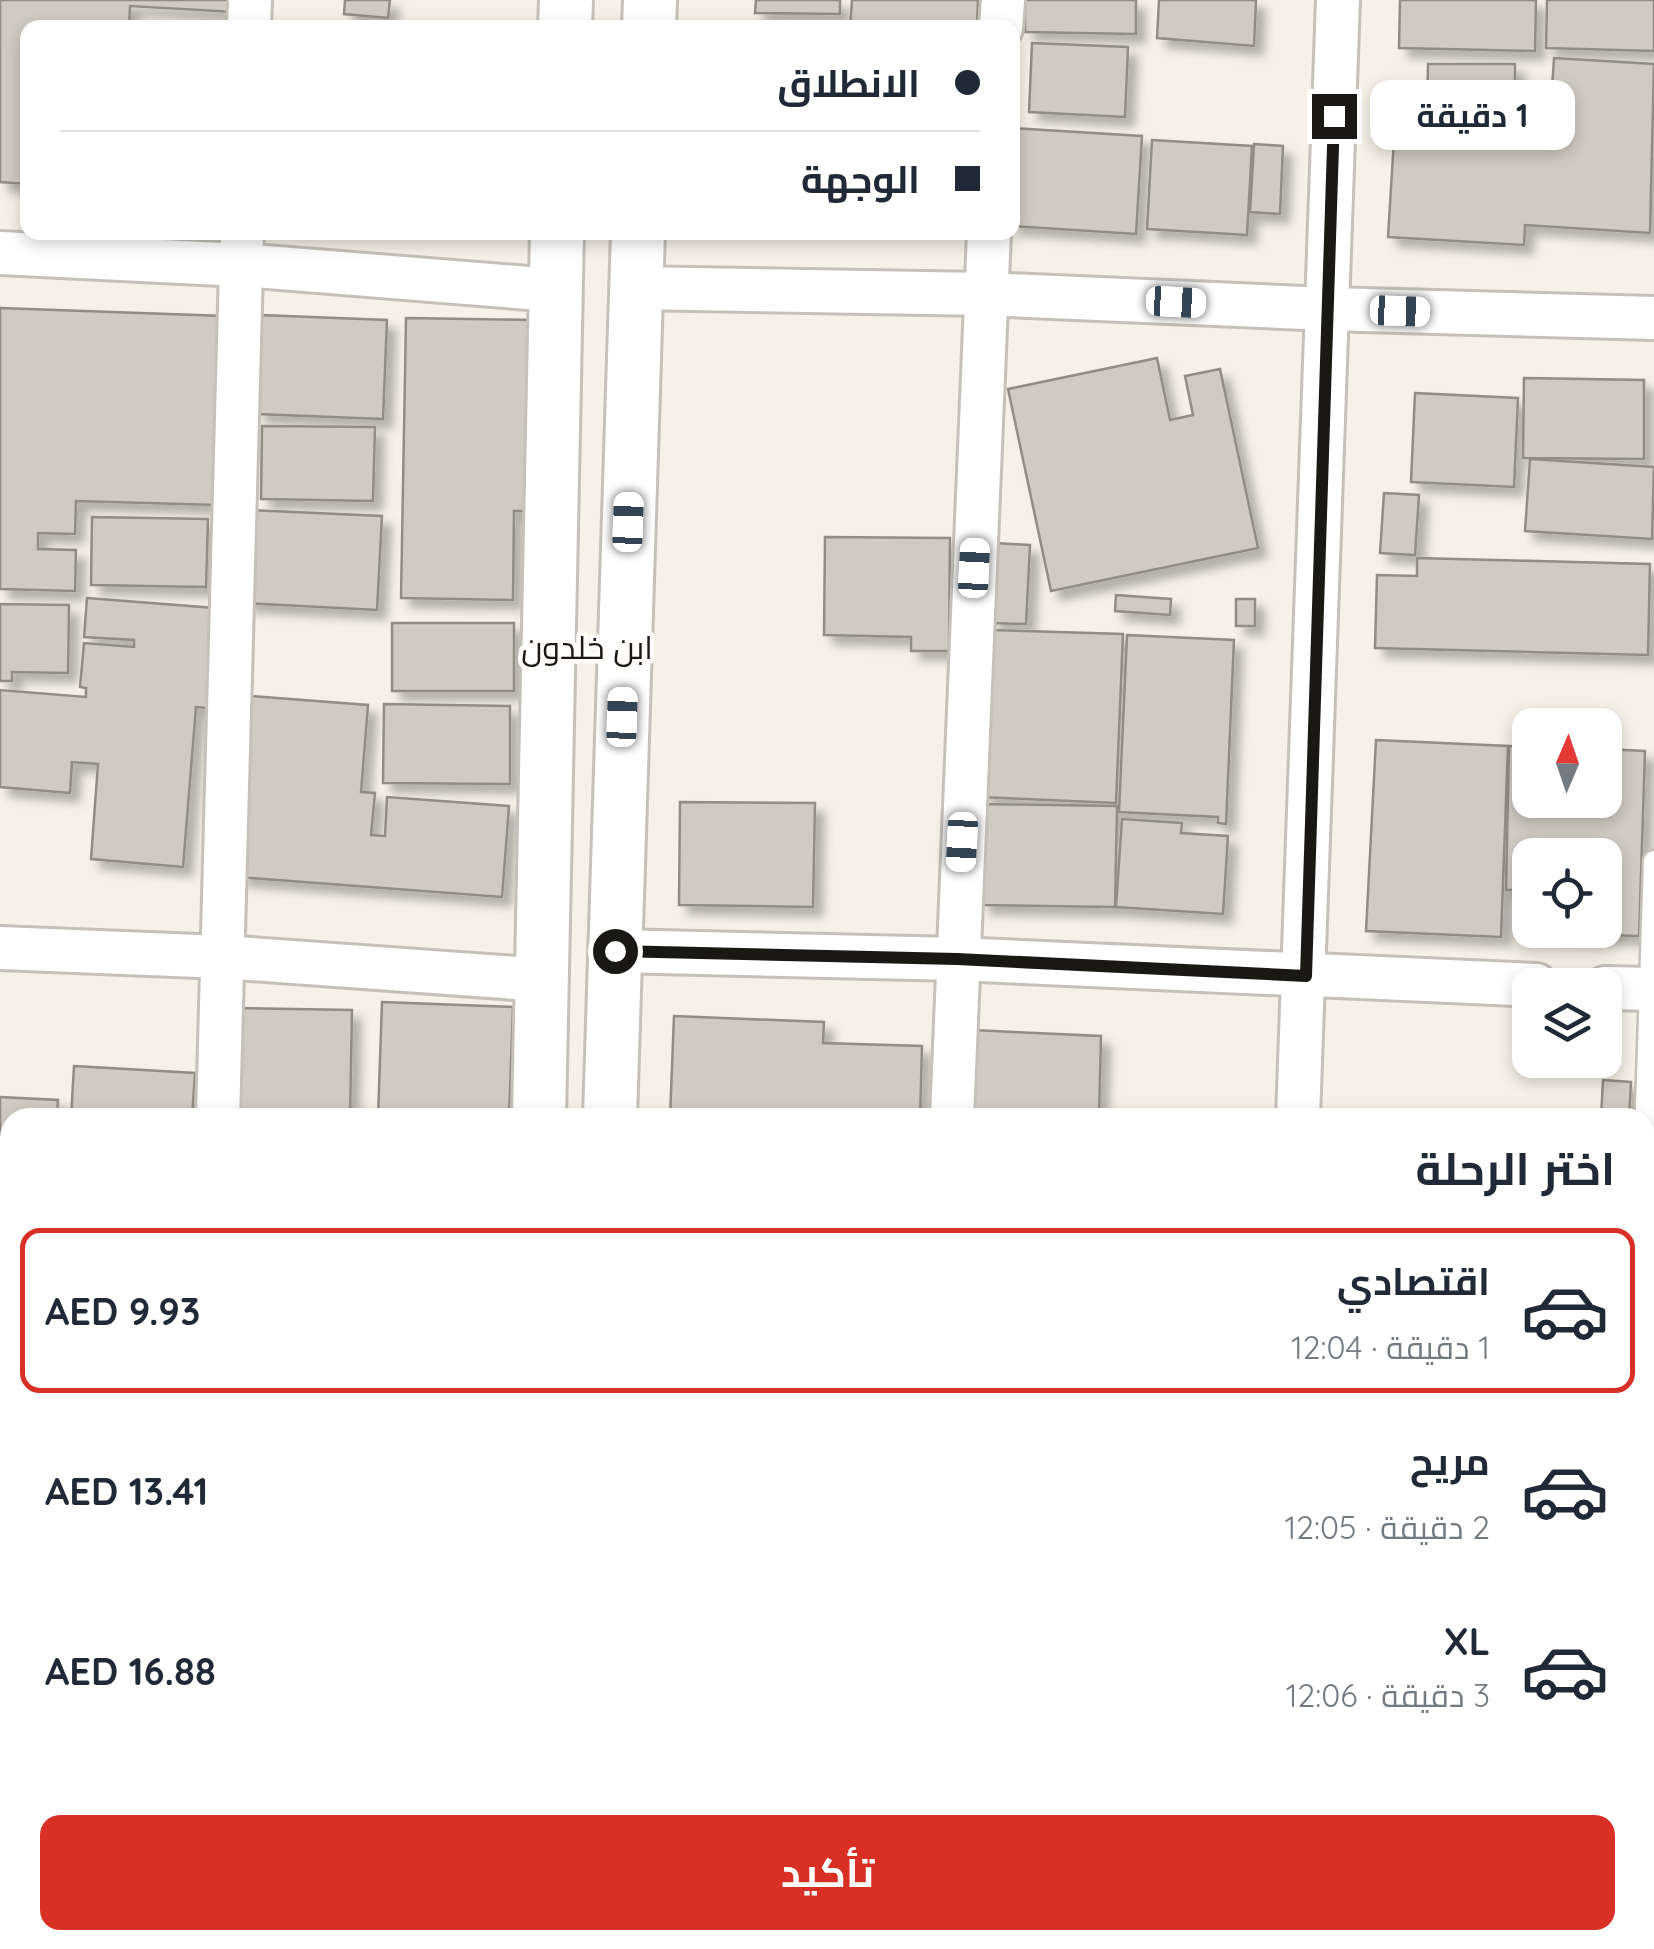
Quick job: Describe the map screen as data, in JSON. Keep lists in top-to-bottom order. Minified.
{"districts":["ابن خلدون"],"north":"top","page":{"banner":["الانطلاق","الوجهة"],"bubble":"1 دقيقة","heading":"اختر الرحلة","list":[{"name":"اقتصادي","note":"1 دقيقة · 12:04","value":"AED 9.93"},{"name":"مريح","note":"2 دقيقة · 12:05","value":"AED 13.41"},{"name":"XL","note":"3 دقيقة · 12:06","value":"AED 16.88"}],"buttons":"تأكيد"}}
